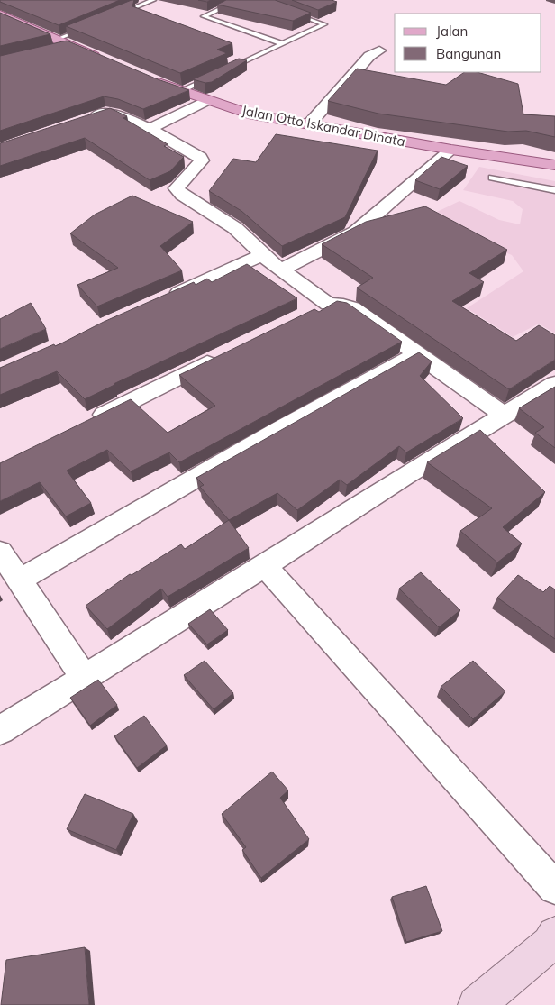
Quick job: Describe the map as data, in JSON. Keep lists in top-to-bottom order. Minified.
{"streets":{"main road":["Jalan Otto Iskandar Dinata"]},"legend":["Jalan","Bangunan"]}
